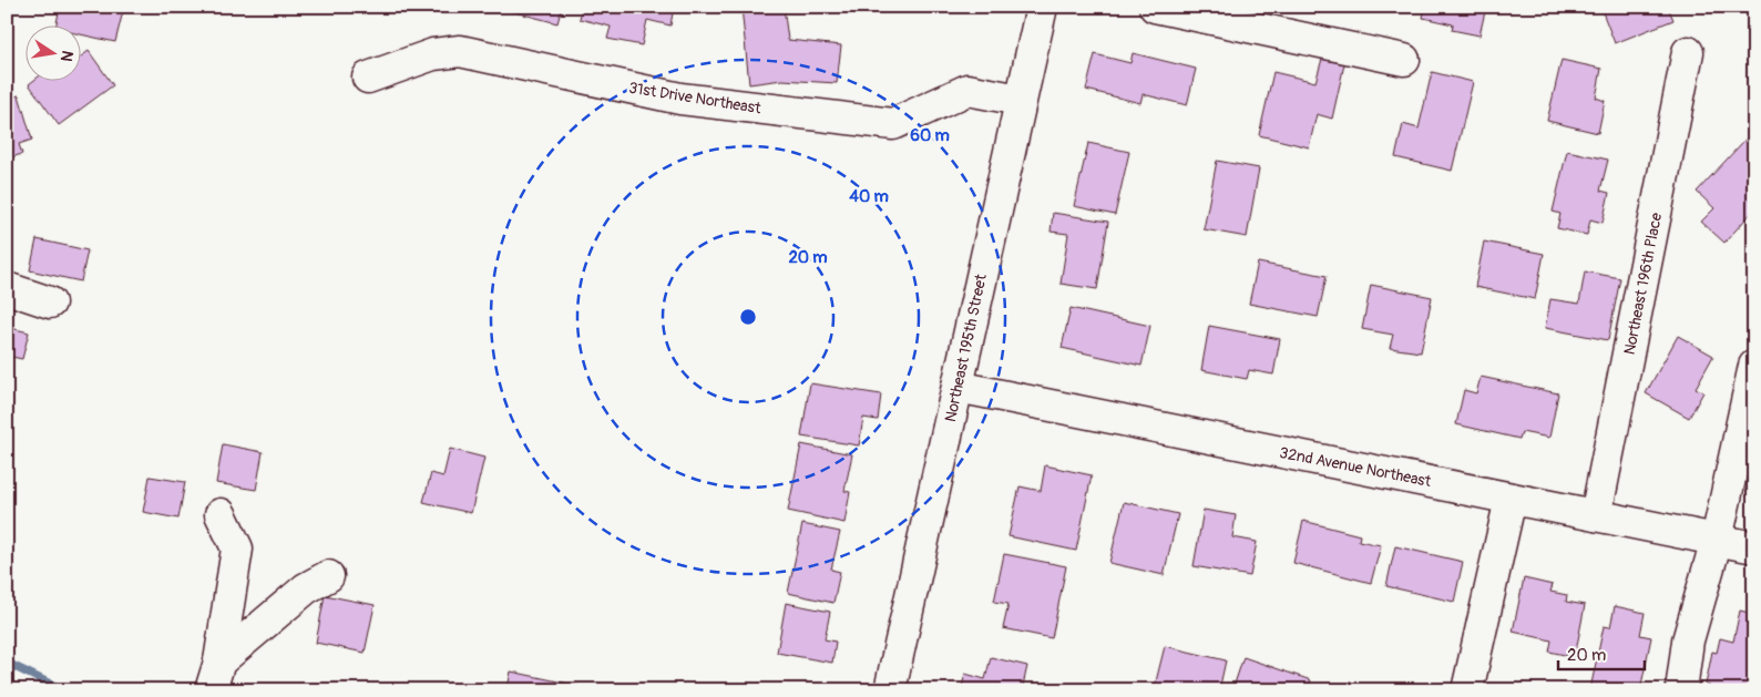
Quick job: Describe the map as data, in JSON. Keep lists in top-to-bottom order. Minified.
{"streets":{"street":["31st Drive Northeast","Northeast 196th Place","Northeast 195th Street","32nd Avenue Northeast"]},"crossings":[["31st Drive Northeast","Northeast 195th Street"],["Northeast 196th Place","32nd Avenue Northeast"],["Northeast 195th Street","32nd Avenue Northeast"]],"scale_bar":"20 m","north":"right","rings":["60 m","40 m","20 m"]}
